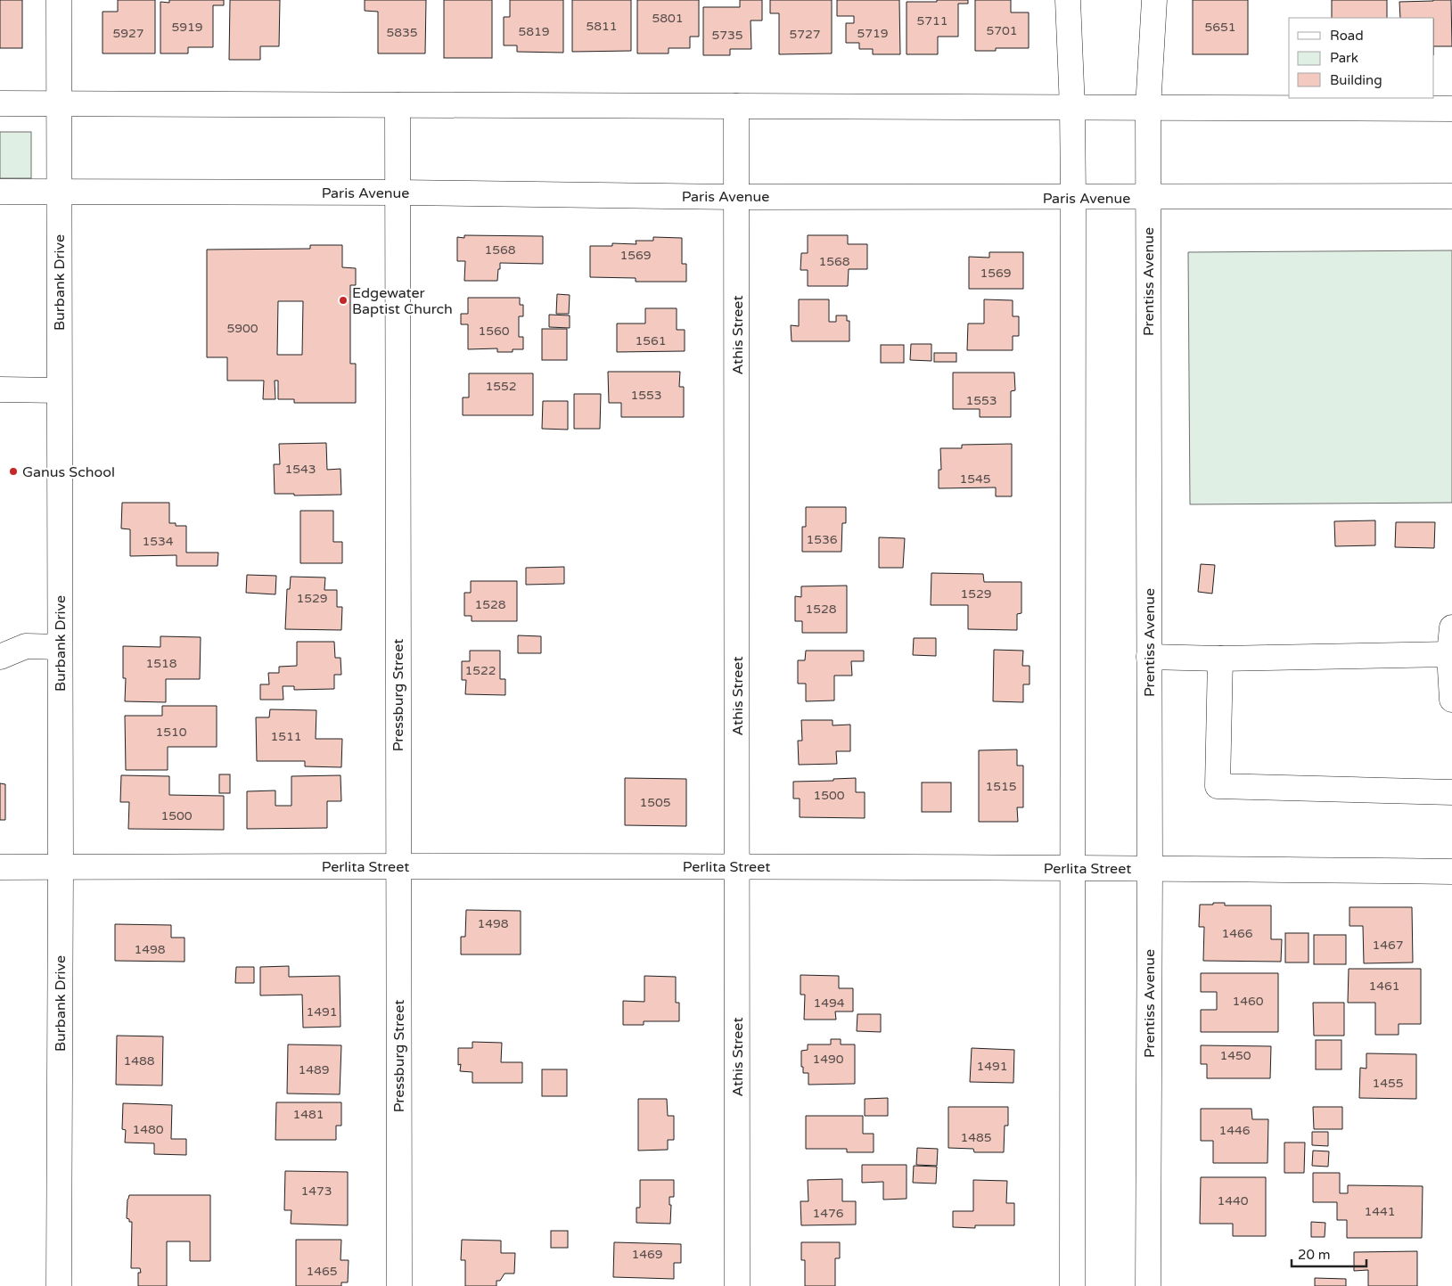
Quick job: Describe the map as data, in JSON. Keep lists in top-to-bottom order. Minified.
{"streets":{"street":["Paris Avenue","Prentiss Avenue","Burbank Drive","Athis Street","Pressburg Street","Perlita Street"]},"crossings":[["Paris Avenue","Prentiss Avenue"],["Paris Avenue","Burbank Drive"],["Paris Avenue","Athis Street"],["Paris Avenue","Pressburg Street"],["Prentiss Avenue","Perlita Street"],["Burbank Drive","Perlita Street"],["Athis Street","Perlita Street"],["Pressburg Street","Perlita Street"]],"places":["Edgewater Baptist Church","Ganus School"],"house_numbers":["5801","5711","5811","5919","5651","5701","5819","5835","5927","5719","5727","5735","1568","1569","1568","1569","5900","1560","1561","1552","1553","1553","1543","1545","1536","1534","1529","1529","1528","1528","1518","1522","1510","1511","1515","1500","1505","1500","1498","1466","1467","1498","1461","1460","1494","1491","1450","1490","1488","1491","1489","1455","1481","1480","1446","1485","1473","1440","1441","1476","1469","1465"],"legend":["Road","Park","Building"],"scale_bar":"20 m"}
